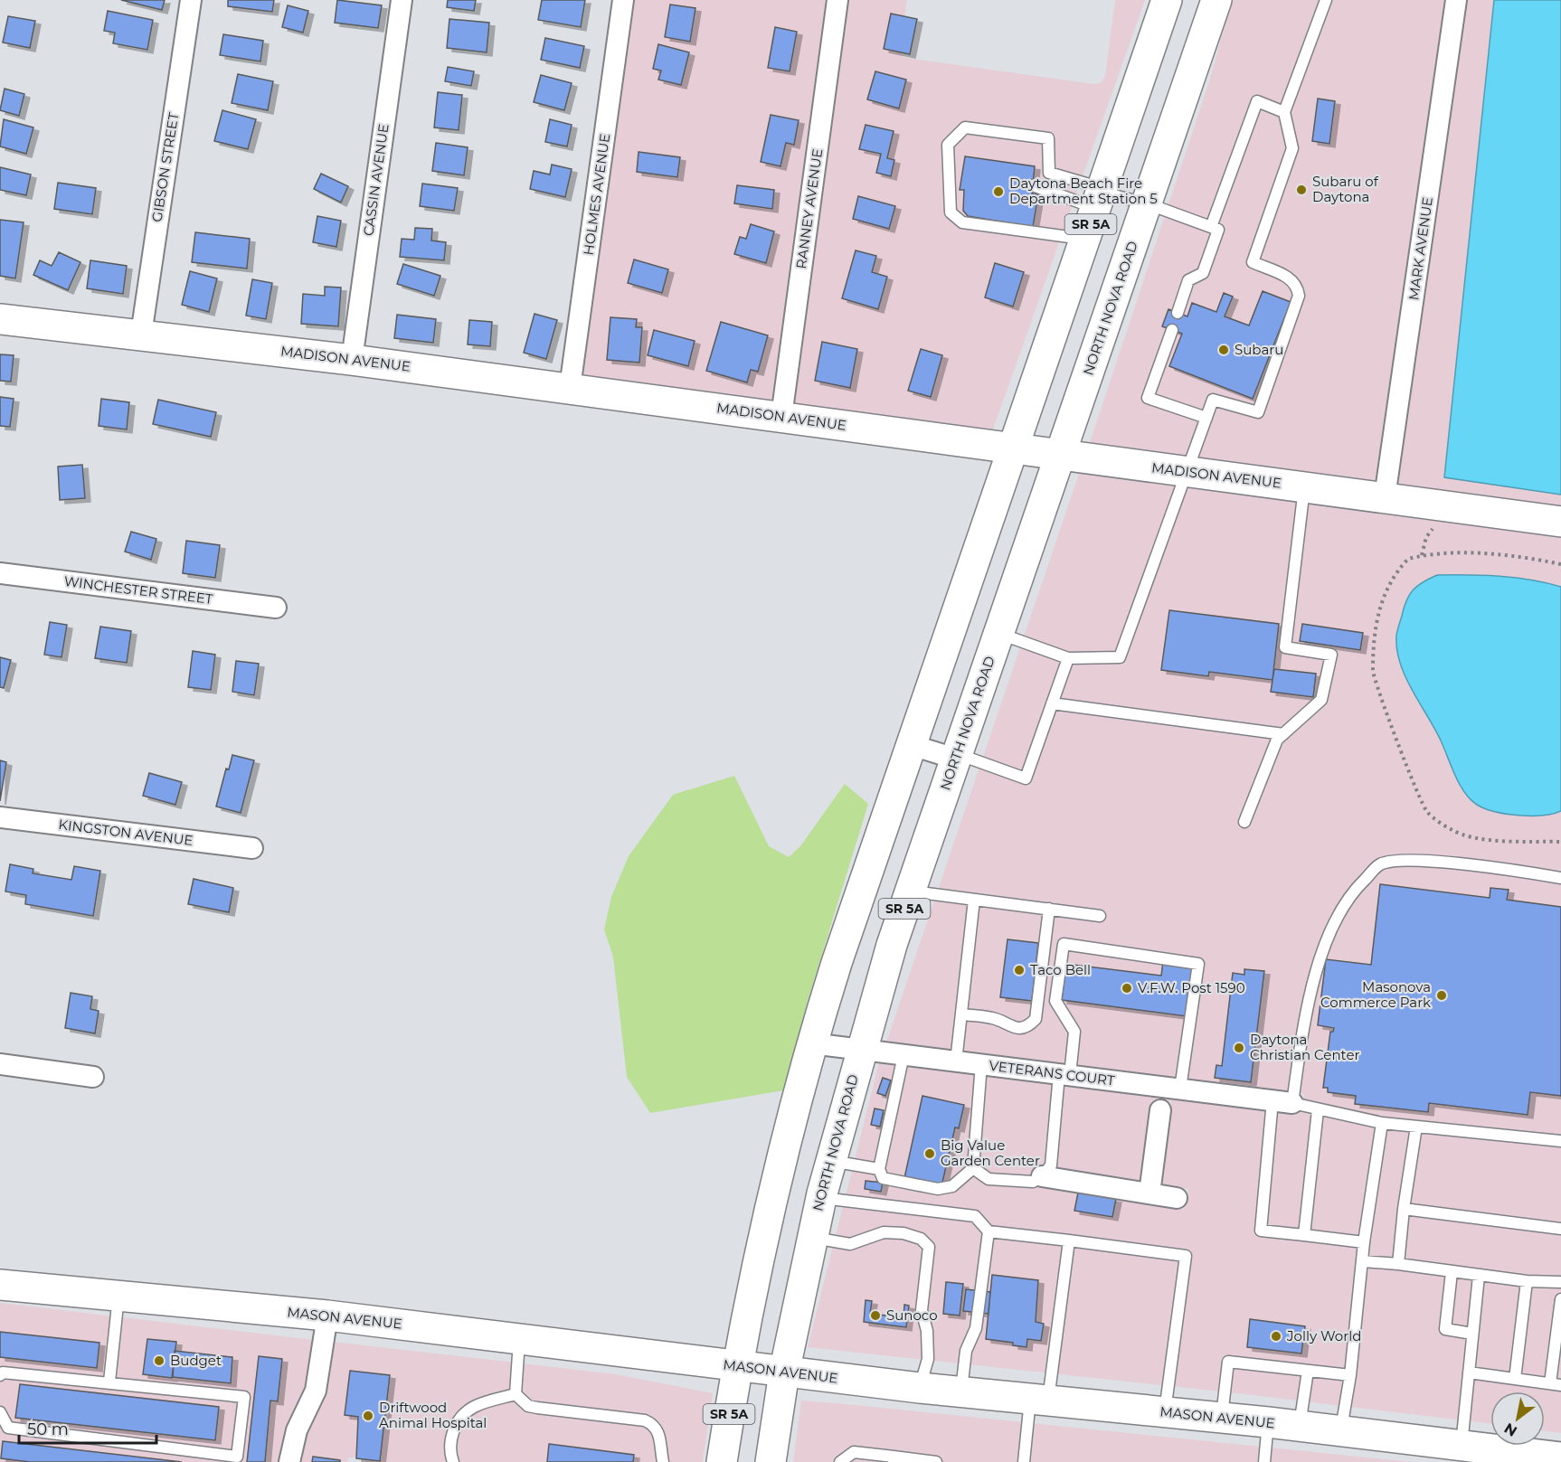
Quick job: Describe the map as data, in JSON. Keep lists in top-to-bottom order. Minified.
{"streets":{"main road":["SR 5A","NORTH NOVA ROAD","MADISON AVENUE","MASON AVENUE"],"street":["GIBSON STREET","CASSIN AVENUE","HOLMES AVENUE","RANNEY AVENUE","MARK AVENUE","WINCHESTER STREET","KINGSTON AVENUE","VETERANS COURT"]},"crossings":[["GIBSON STREET","MADISON AVENUE"],["CASSIN AVENUE","MADISON AVENUE"],["HOLMES AVENUE","MADISON AVENUE"],["RANNEY AVENUE","MADISON AVENUE"],["SR 5A","MADISON AVENUE"],["SR 5A","VETERANS COURT"],["SR 5A","MASON AVENUE"],["MARK AVENUE","MADISON AVENUE"],["NORTH NOVA ROAD","MADISON AVENUE"],["NORTH NOVA ROAD","VETERANS COURT"],["NORTH NOVA ROAD","MASON AVENUE"]],"places":["Subaru of Daytona","Daytona Beach Fire Department Station 5","Subaru","Taco Bell","V.F.W. Post 1590","Masonova Commerce Park","Daytona Christian Center","Big Value Garden Center","Sunoco","Jolly World","Budget","Driftwood Animal Hospital"],"scale_bar":"50 m","north":"bottom left"}
